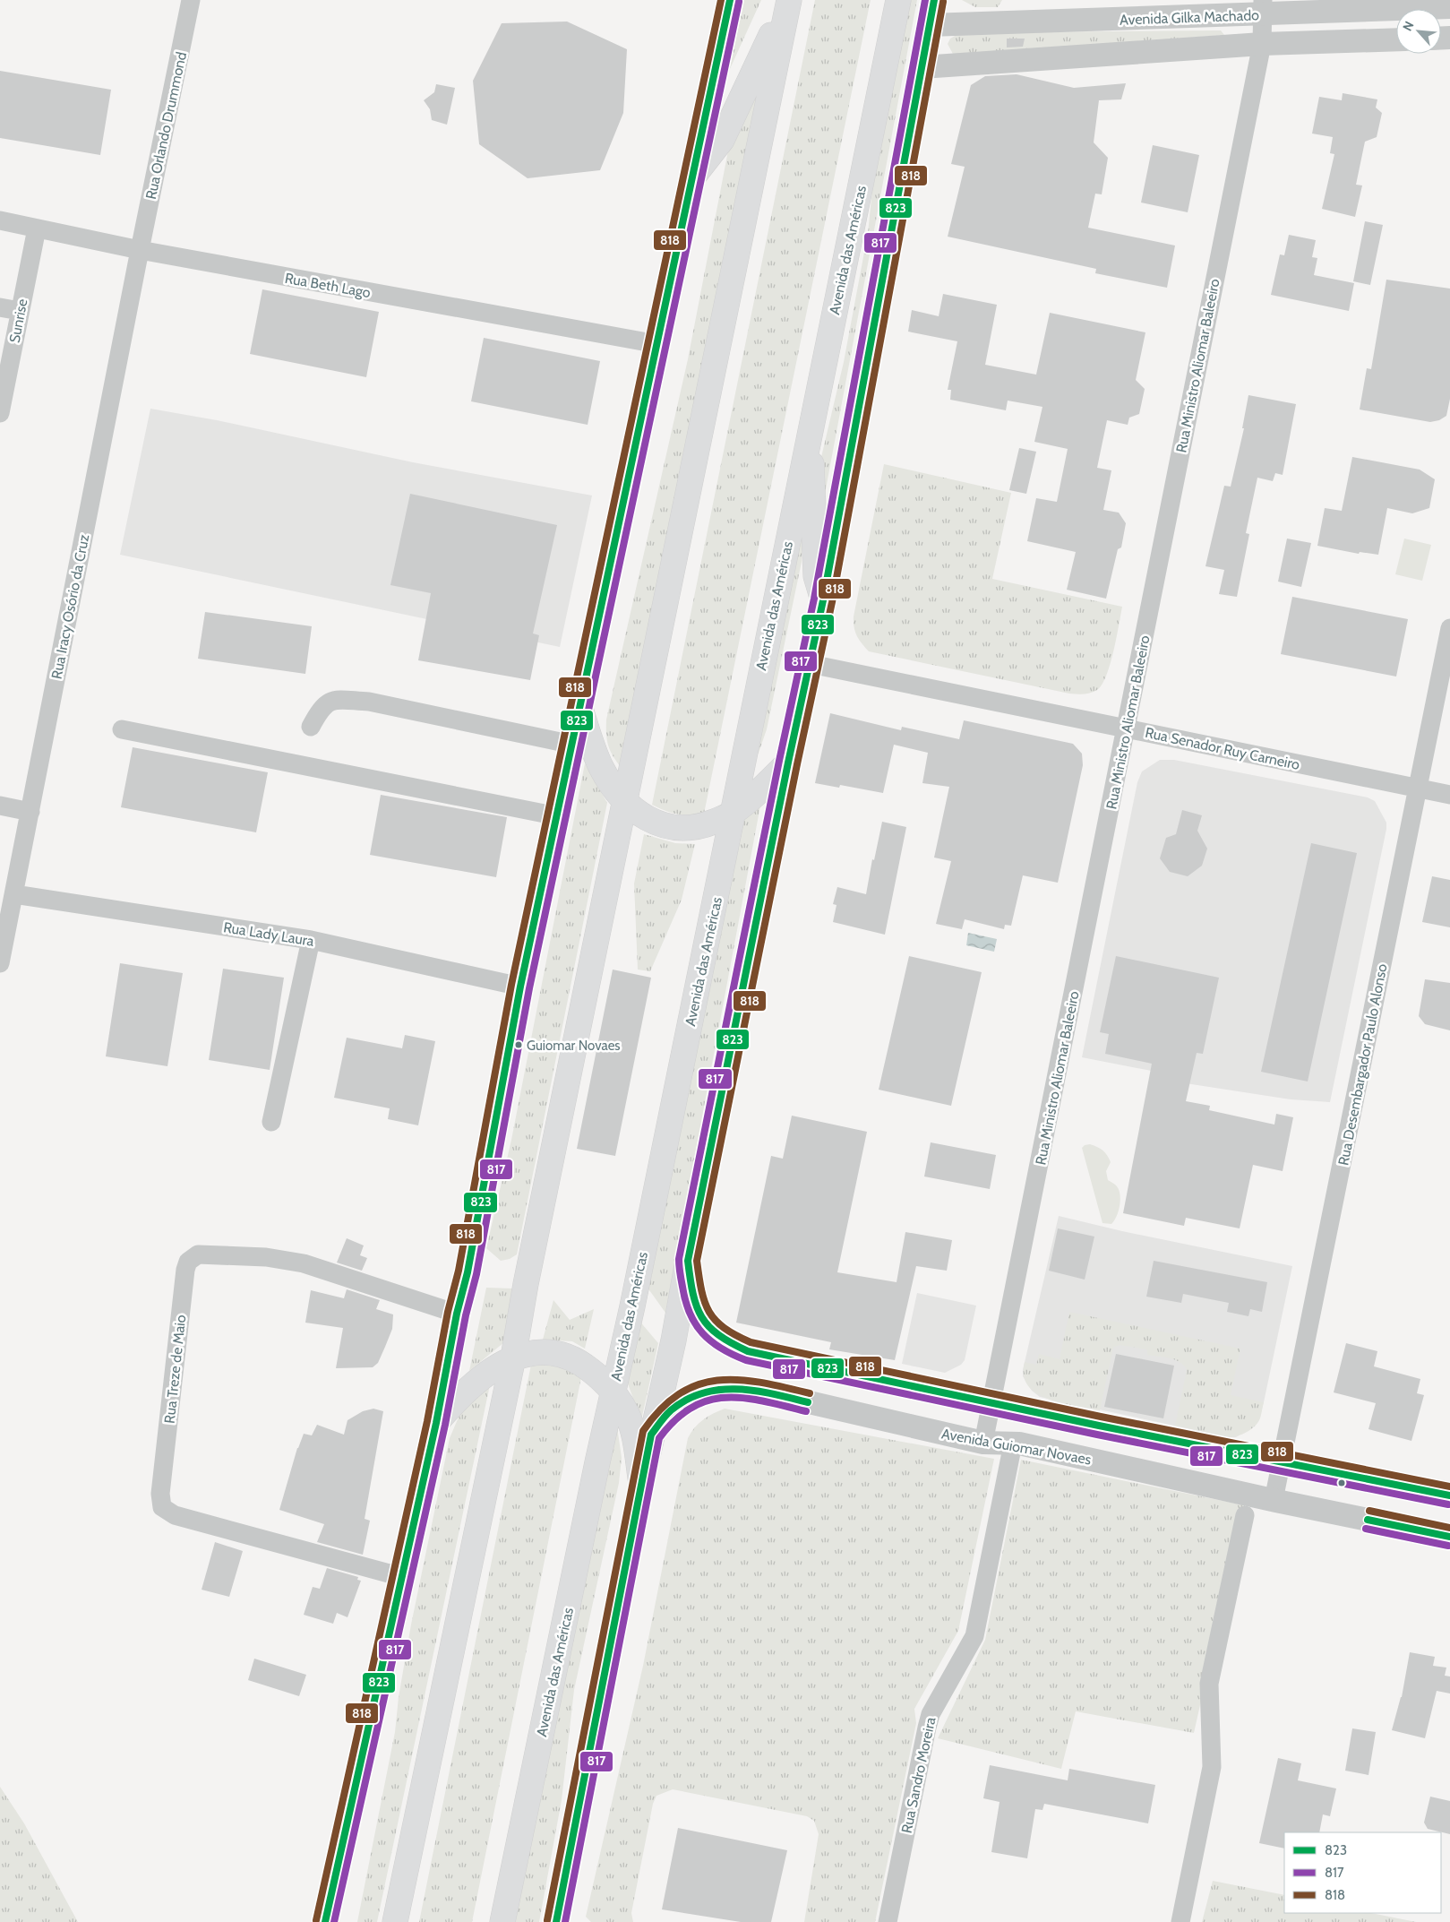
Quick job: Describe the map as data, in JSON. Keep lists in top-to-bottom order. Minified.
{"streets":{"main road":["Avenida das Américas"],"street":["Avenida Gilka Machado","Rua Orlando Drummond","Rua Beth Lago","Sunrise","Rua Ministro Aliomar Baleeiro","Rua Iracy Osório da Cruz","Rua Senador Ruy Carneiro","Rua Lady Laura","Rua Desembargador Paulo Alonso","Rua Treze de Maio","Avenida Guiomar Novaes","Rua Sandro Moreira"]},"crossings":[["Avenida Gilka Machado","Rua Ministro Aliomar Baleeiro"],["Rua Orlando Drummond","Rua Beth Lago"],["Rua Orlando Drummond","Rua Iracy Osório da Cruz"],["Rua Beth Lago","Sunrise"],["Rua Beth Lago","Rua Iracy Osório da Cruz"],["Rua Ministro Aliomar Baleeiro","Rua Senador Ruy Carneiro"],["Rua Ministro Aliomar Baleeiro","Avenida Guiomar Novaes"],["Rua Iracy Osório da Cruz","Rua Lady Laura"],["Rua Senador Ruy Carneiro","Rua Desembargador Paulo Alonso"],["Rua Desembargador Paulo Alonso","Avenida Guiomar Novaes"]],"places":["Guiomar Novaes"],"lines":["transit line 823","transit line 817","transit line 818"],"legend":["823","817","818"],"north":"top left"}
